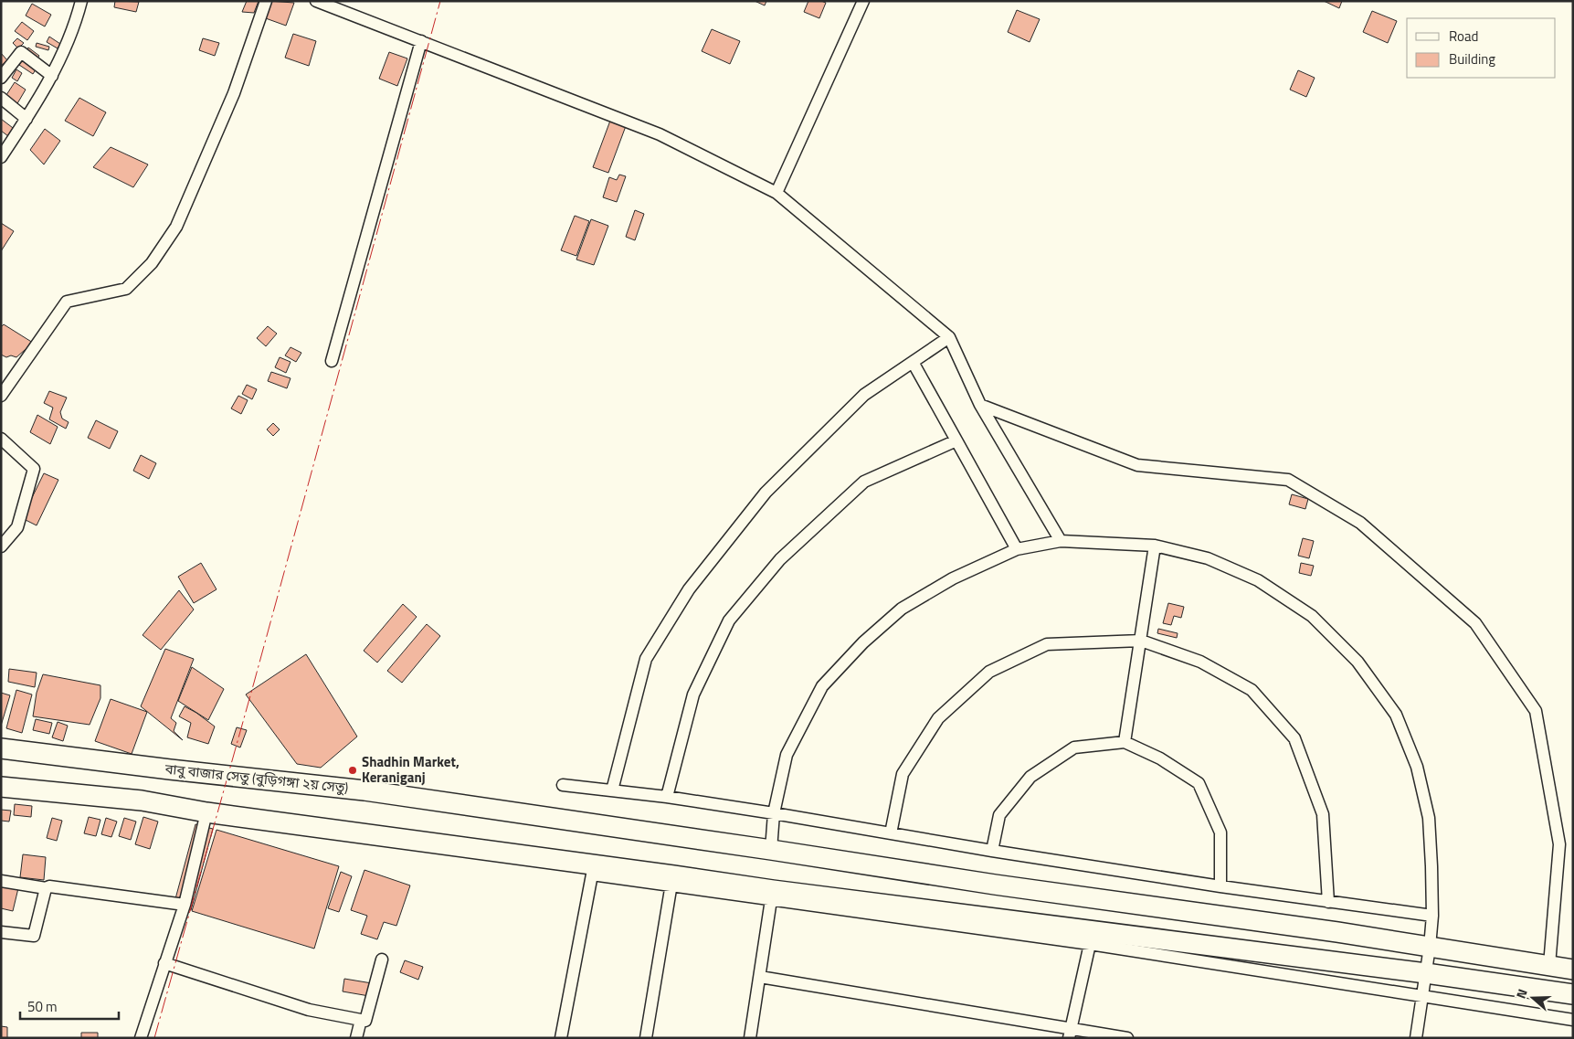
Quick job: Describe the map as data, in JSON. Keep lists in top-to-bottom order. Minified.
{"streets":{"highway":["বাবু বাজার সেতু (বুড়িগঙ্গা ২য় সেতু)"]},"places":["Shadhin Market, Keraniganj"],"legend":["Road","Building"],"scale_bar":"50 m","north":"left"}
